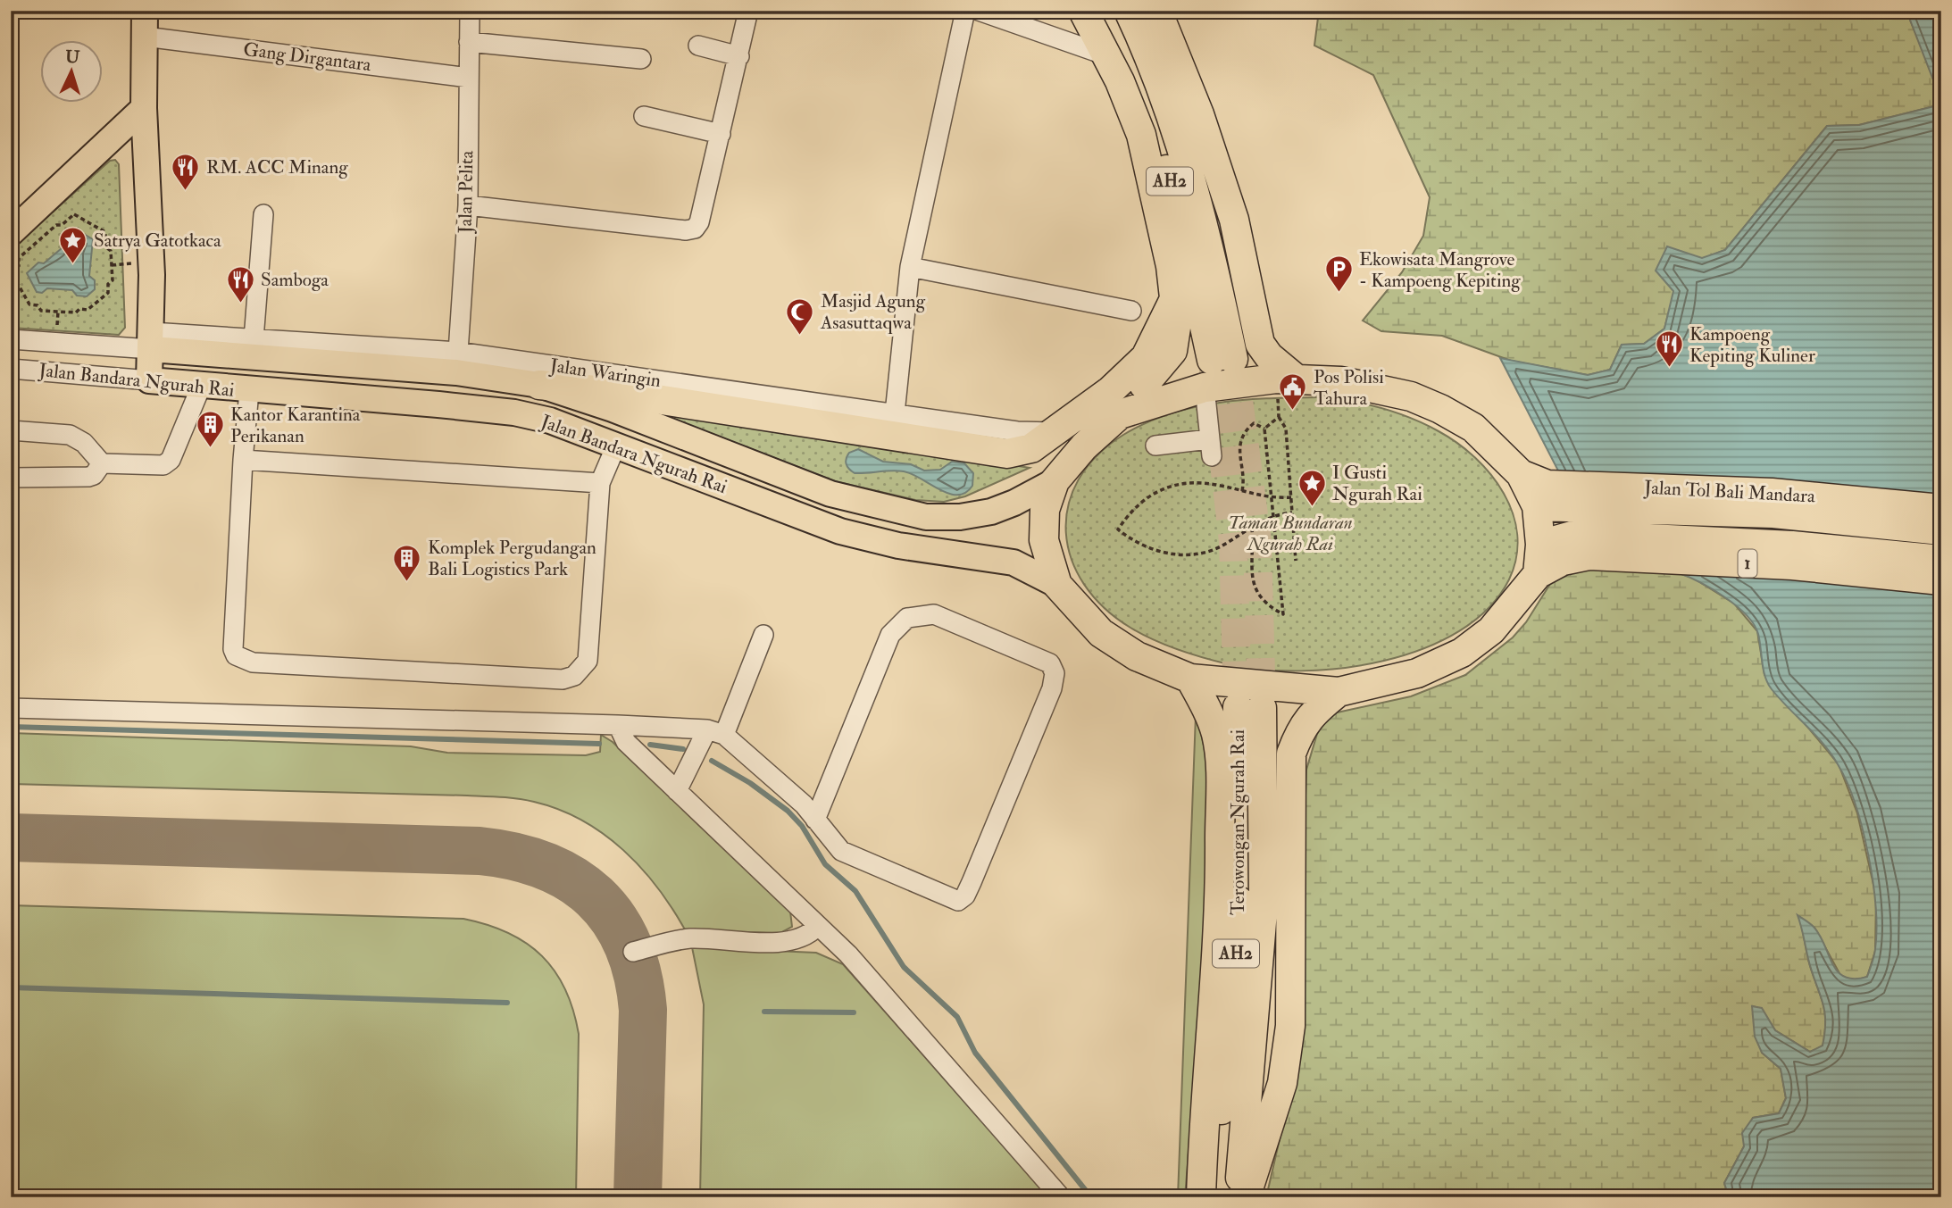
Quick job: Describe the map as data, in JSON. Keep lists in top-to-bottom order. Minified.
{"streets":{"highway":["AH2","Jalan Tol Bali Mandara","1","Terowongan Ngurah Rai"],"main road":["Jalan Bandara Ngurah Rai"],"street":["Gang Dirgantara","Jalan Pelita","Jalan Waringin"]},"crossings":[["Gang Dirgantara","Jalan Pelita"],["Jalan Pelita","Jalan Waringin"],["Jalan Pelita","Jalan Bandara Ngurah Rai"],["Jalan Waringin","Jalan Bandara Ngurah Rai"]],"parks":["Taman Bundaran Ngurah Rai"],"places":{"restaurant":["RM. ACC Minang","Samboga","Kampoeng Kepiting Kuliner"],"place":["Satrya Gatotkaca","I Gusti Ngurah Rai"],"parking":["Ekowisata Mangrove - Kampoeng Kepiting"],"mosque":["Masjid Agung Asasuttaqwa"],"public building":["Pos Polisi Tahura"],"building":["Kantor Karantina Perikanan","Komplek Pergudangan Bali Logistics Park"]},"north":"top"}
